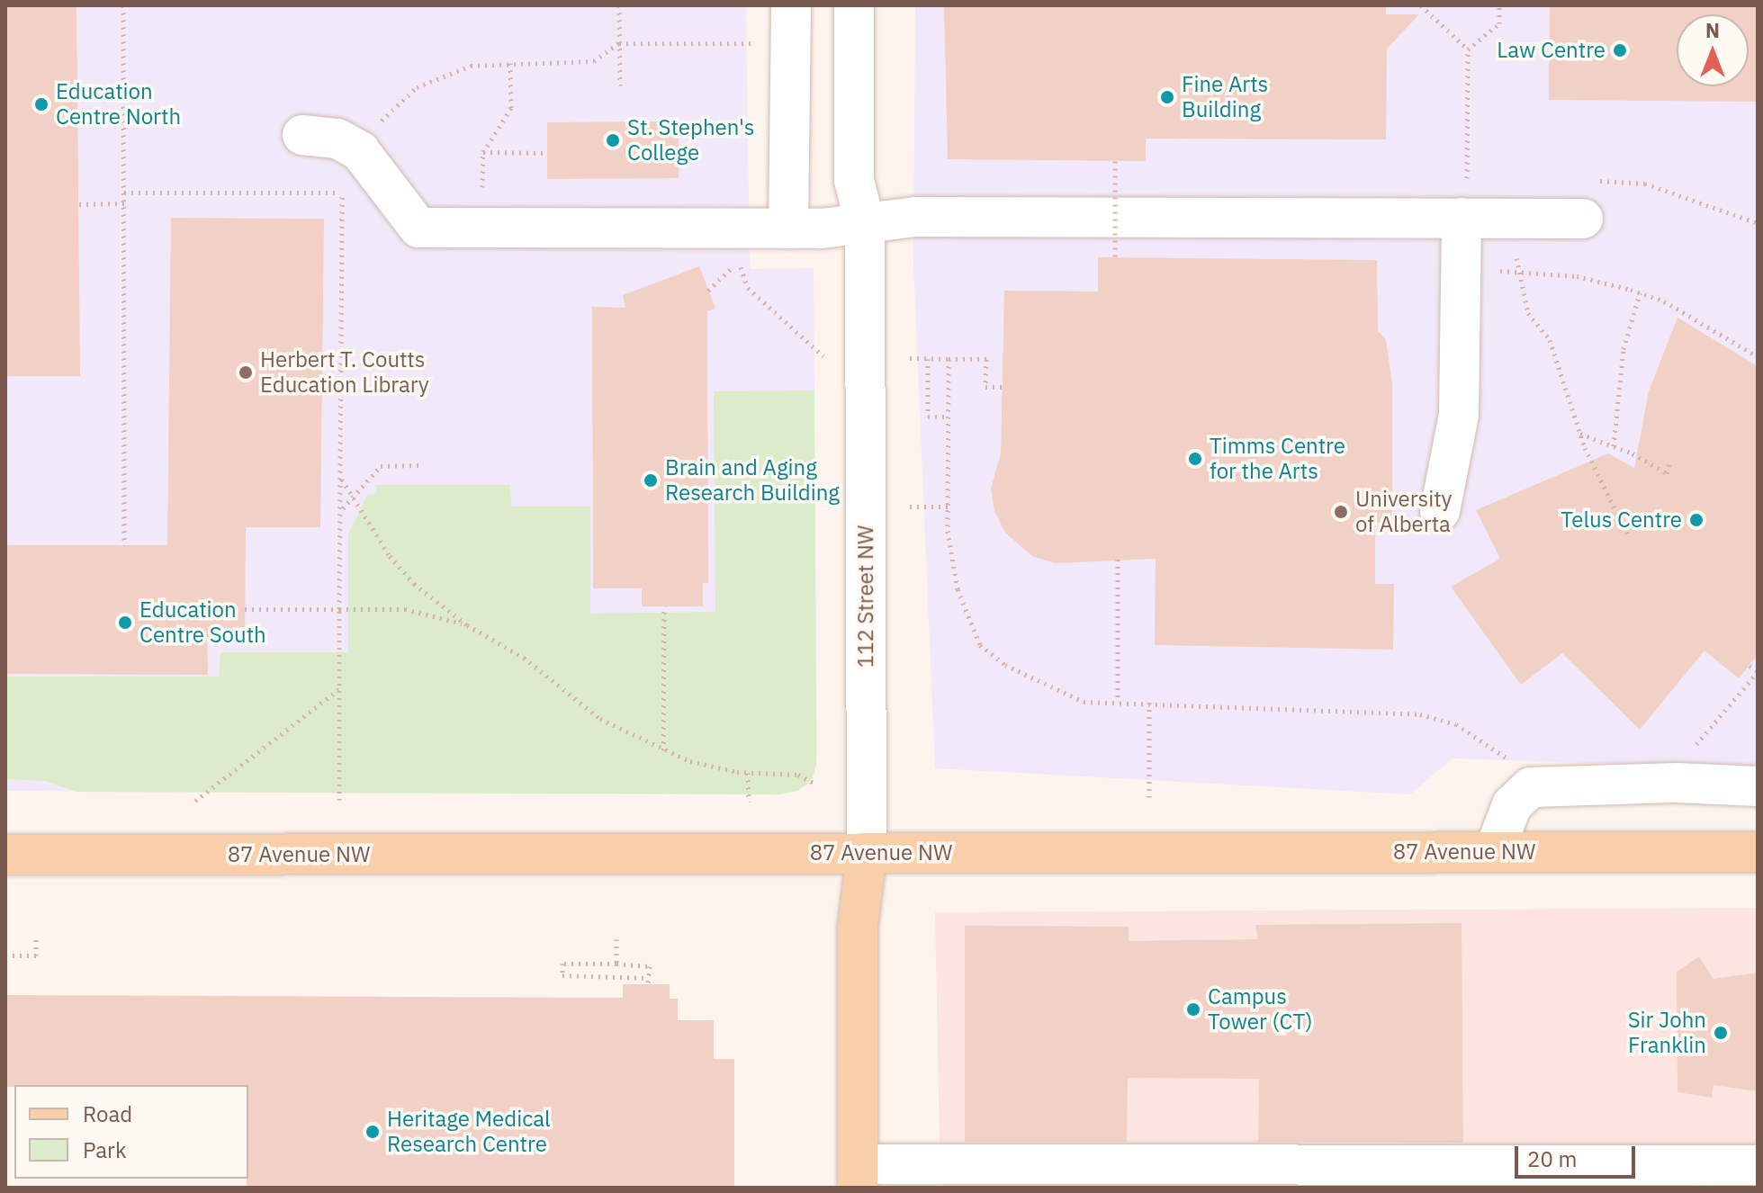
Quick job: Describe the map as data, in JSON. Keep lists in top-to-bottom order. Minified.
{"streets":{"main road":["112 Street NW","87 Avenue NW"]},"crossings":[["112 Street NW","87 Avenue NW"]],"places":["Law Centre","Fine Arts Building","Education Centre North","St. Stephen's College","Herbert T. Coutts Education Library","Timms Centre for the Arts","Brain and Aging Research Building","University of Alberta","Telus Centre","Education Centre South","Campus Tower (CT)","Sir John Franklin","Heritage Medical Research Centre"],"legend":["Road","Park"],"scale_bar":"20 m","north":"top"}
